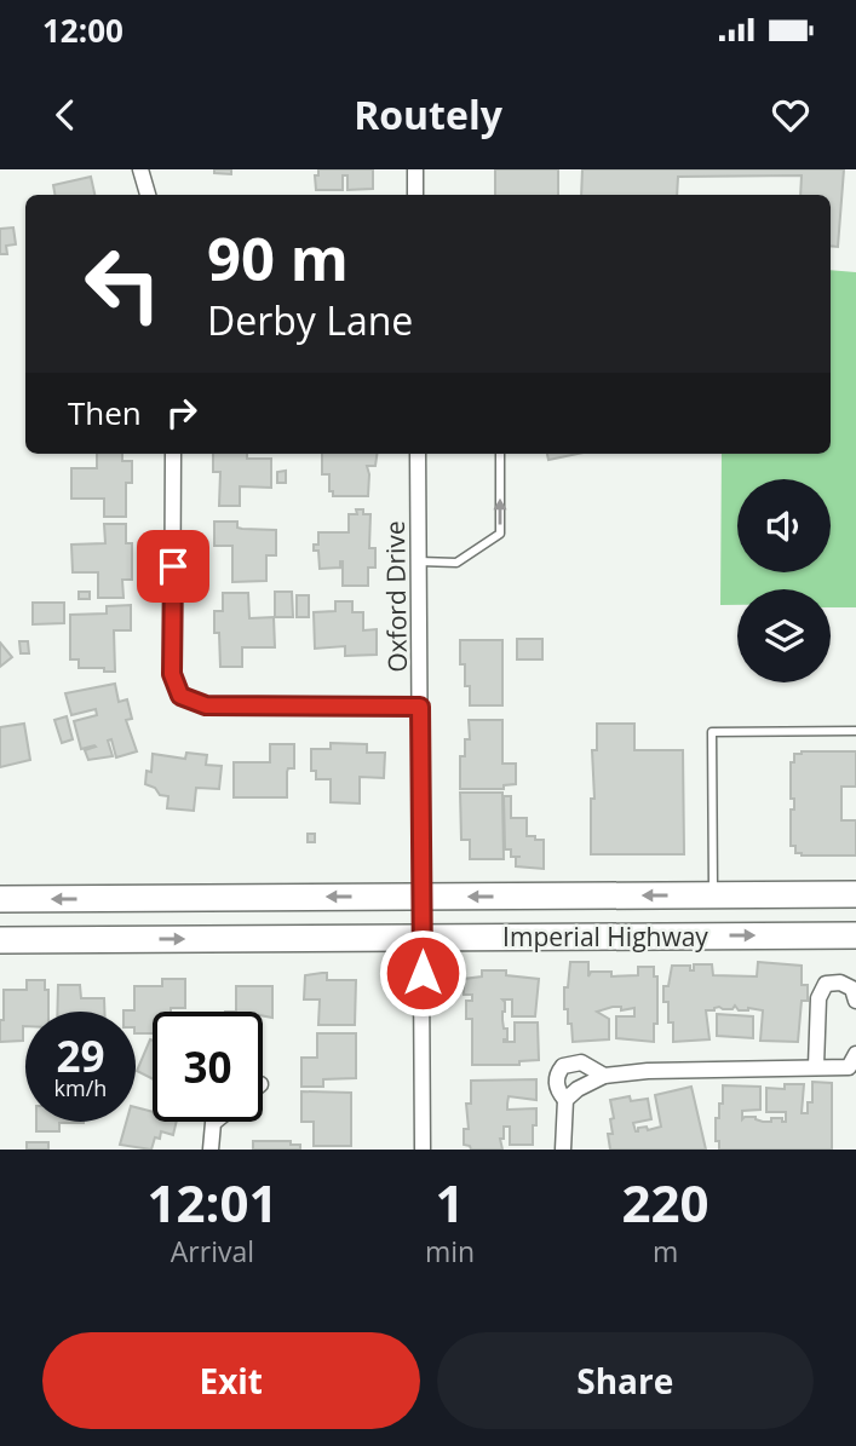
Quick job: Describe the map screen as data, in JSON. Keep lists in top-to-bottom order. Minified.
{"streets":{"main road":["Imperial Highway"],"street":["Oxford Drive"]},"crossings":[["Oxford Drive","Imperial Highway"]],"page":{"status":"12:00","header":"Routely","turn":["90 m","Derby Lane"],"then":"Then","speed":"29 km/h","limit":"30","eta":["12:01","Arrival","1","min","220","m"],"buttons":["Exit","Share"]}}
